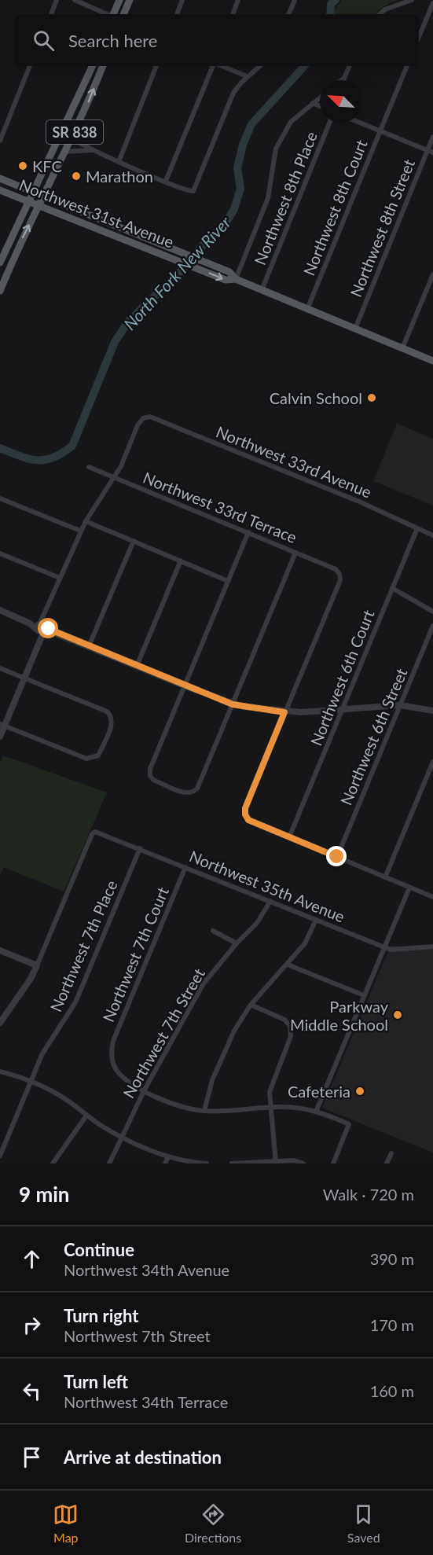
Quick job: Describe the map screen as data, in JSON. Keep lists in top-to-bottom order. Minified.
{"streets":{"main road":["SR 838","Northwest 31st Avenue"],"street":["Northwest 8th Place","Northwest 8th Court","Northwest 8th Street","Northwest 33rd Avenue","Northwest 33rd Terrace","Northwest 6th Court","Northwest 6th Street","Northwest 35th Avenue","Northwest 7th Place","Northwest 7th Court","Northwest 7th Street"]},"crossings":[["SR 838","Northwest 31st Avenue"],["Northwest 8th Place","Northwest 31st Avenue"],["Northwest 8th Court","Northwest 31st Avenue"],["Northwest 31st Avenue","Northwest 8th Street"],["Northwest 33rd Avenue","Northwest 33rd Terrace"],["Northwest 33rd Avenue","Northwest 6th Court"],["Northwest 35th Avenue","Northwest 7th Place"],["Northwest 35th Avenue","Northwest 7th Court"],["Northwest 35th Avenue","Northwest 7th Street"],["Northwest 7th Court","Northwest 7th Street"]],"water":["North Fork New River"],"places":["KFC","Marathon","Calvin School","Parkway Middle School","Cafeteria"],"north":"top left","page":{"search":"Search here","heading":["9 min","Walk · 720 m"],"list":[["Continue","Northwest 34th Avenue","390 m"],["Turn right","Northwest 7th Street","170 m"],["Turn left","Northwest 34th Terrace","160 m"],"Arrive at destination"],"nav":["Map","Directions","Saved"]}}
